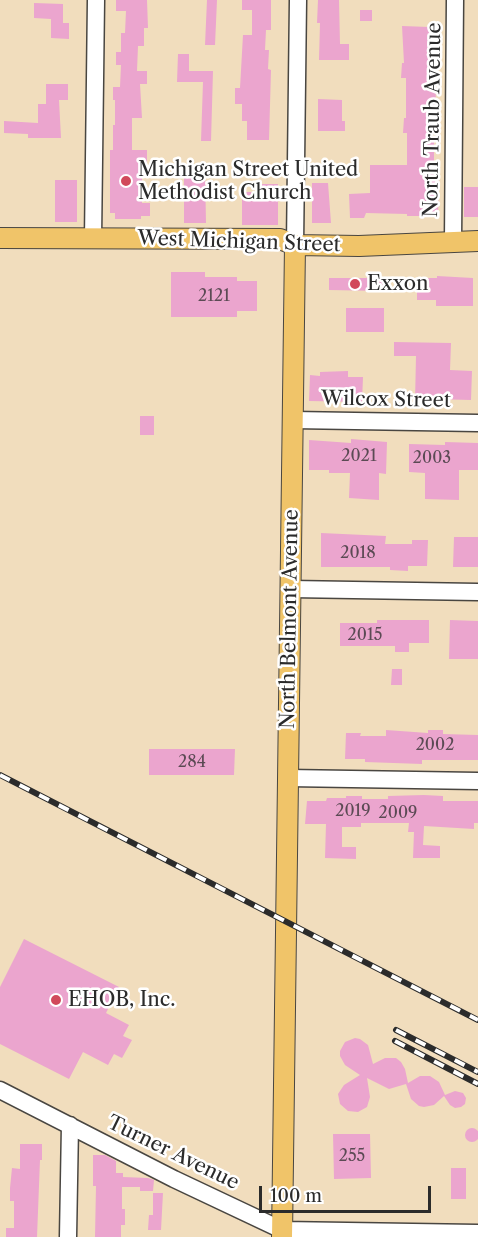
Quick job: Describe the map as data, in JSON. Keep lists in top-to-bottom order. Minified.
{"streets":{"main road":["West Michigan Street","North Belmont Avenue"],"street":["North Traub Avenue","Wilcox Street","Turner Avenue"]},"crossings":[["North Traub Avenue","West Michigan Street"],["West Michigan Street","North Belmont Avenue"],["Wilcox Street","North Belmont Avenue"],["North Belmont Avenue","Turner Avenue"]],"places":["Michigan Street United Methodist Church","Exxon","EHOB, Inc."],"house_numbers":["2121","2021","2003","2018","2015","2002","284","2019","2009","255"],"scale_bar":"100 m"}
